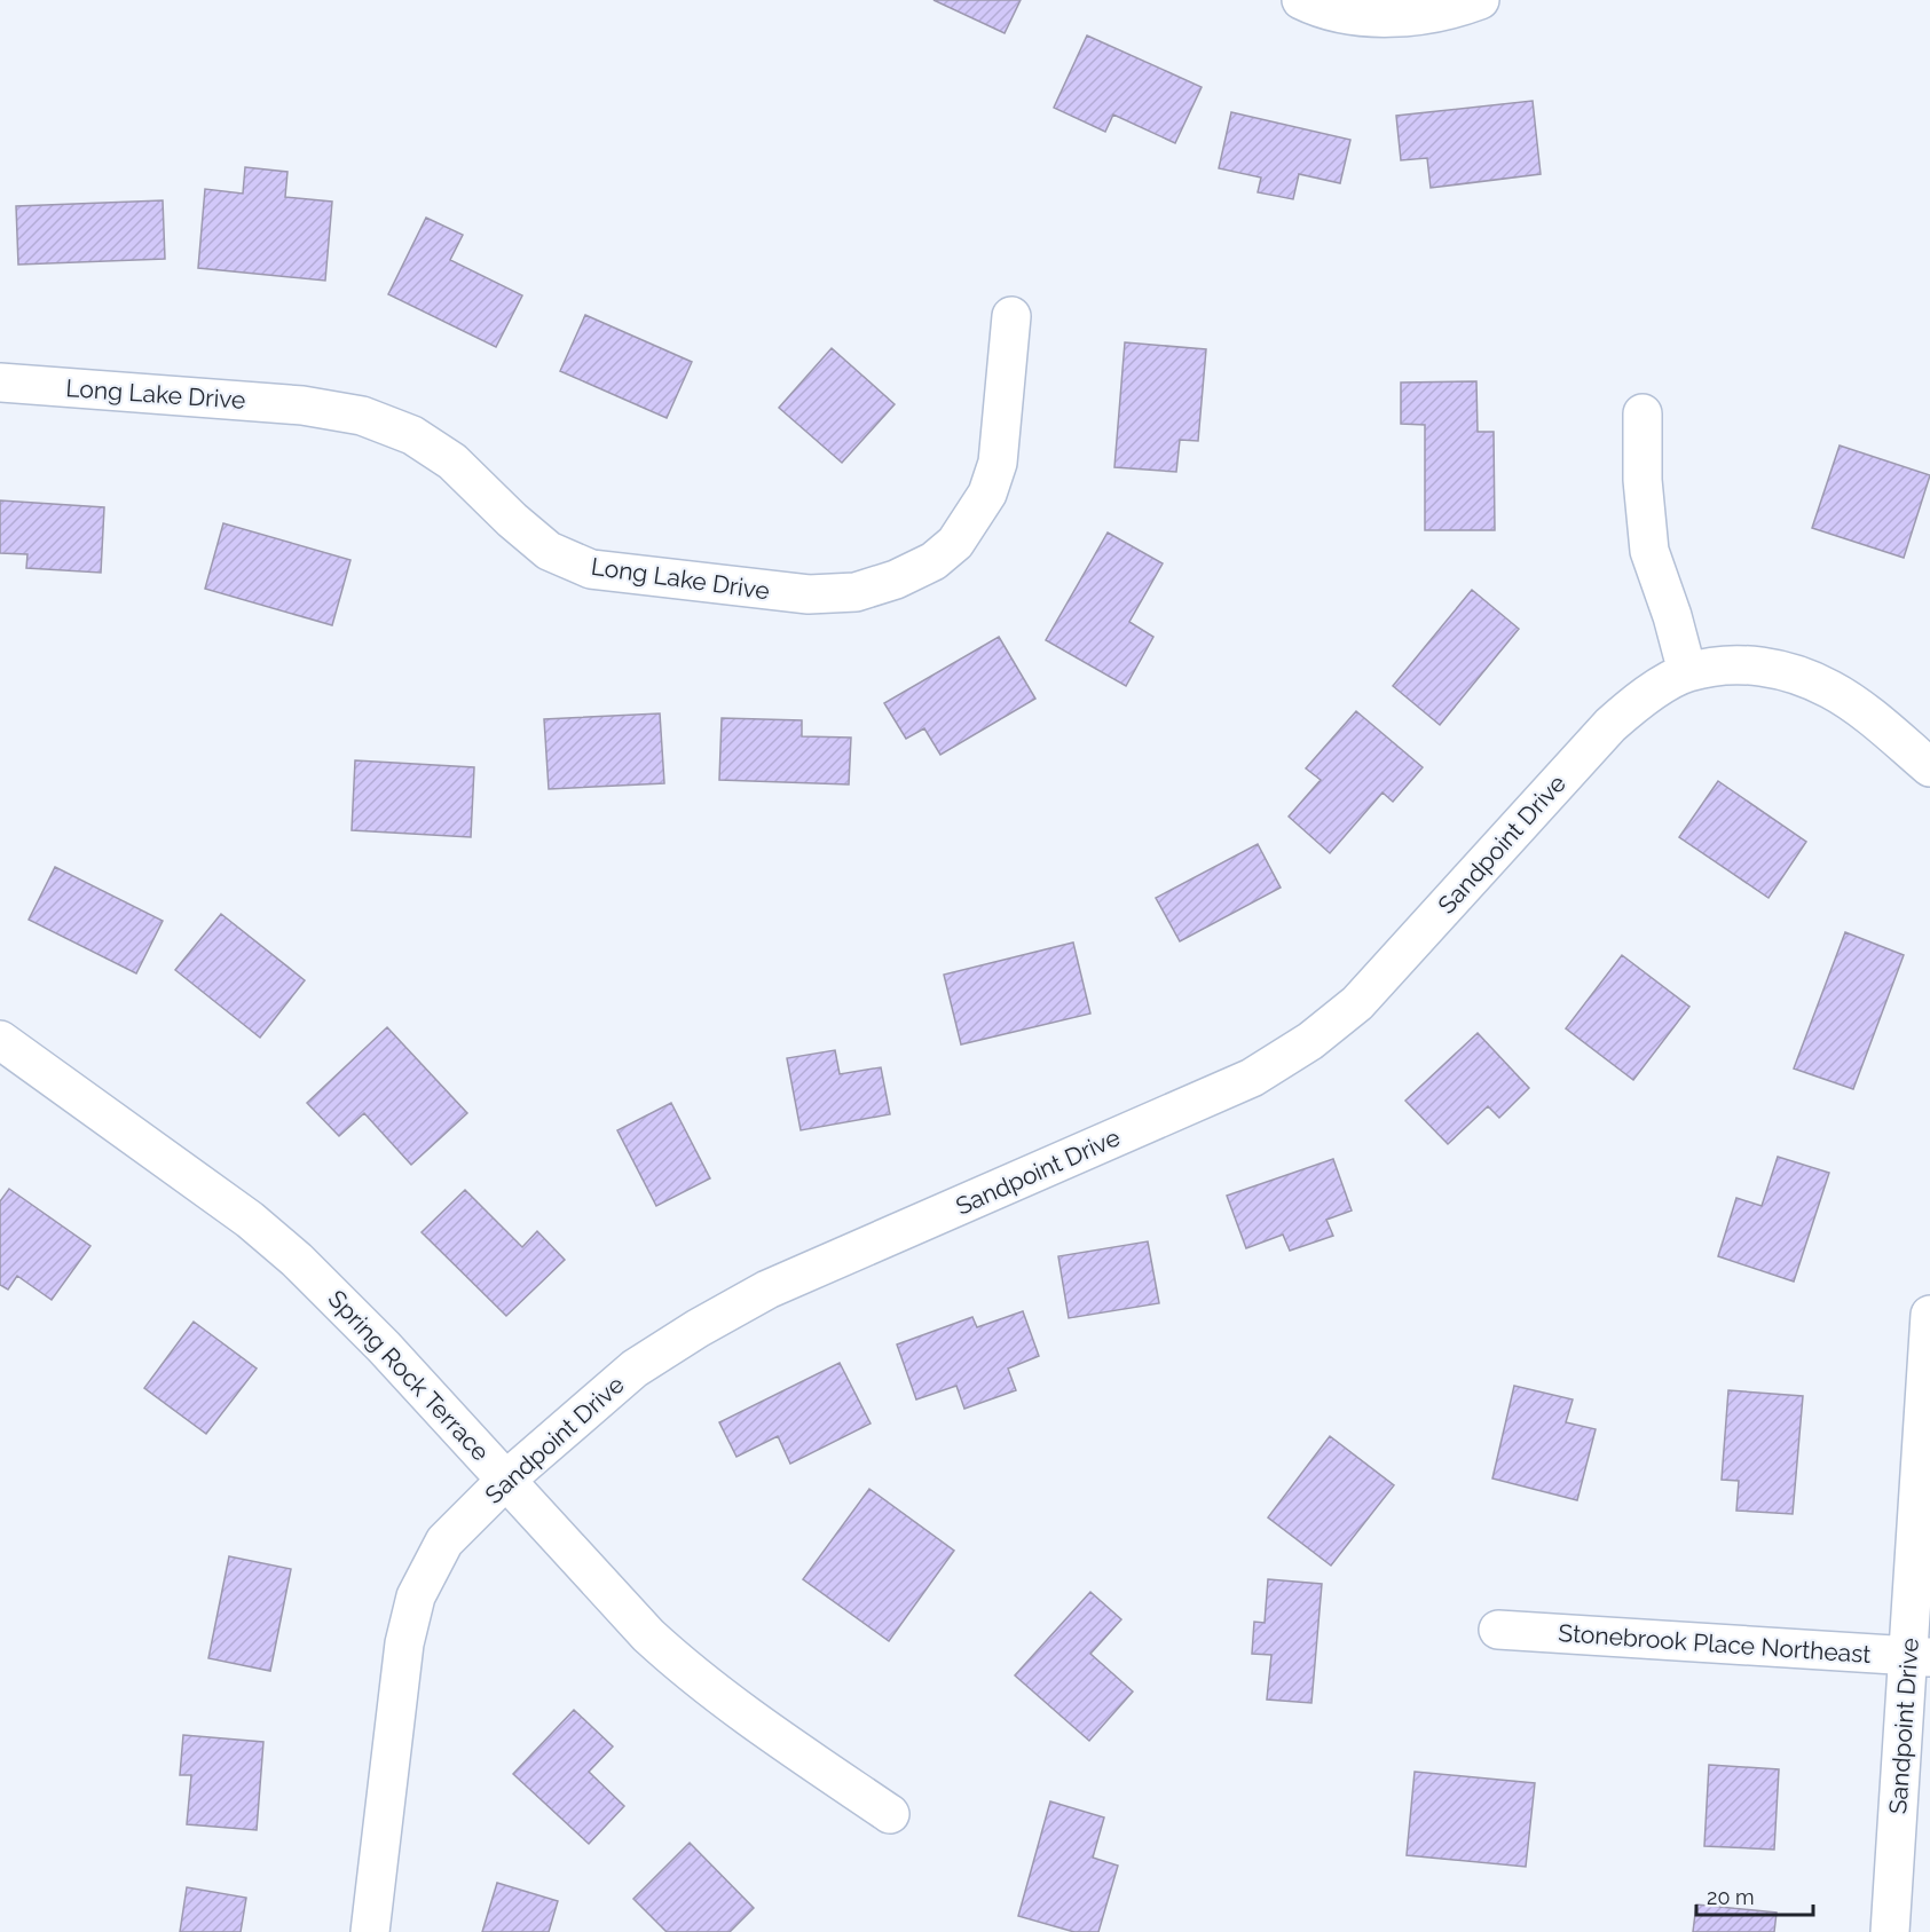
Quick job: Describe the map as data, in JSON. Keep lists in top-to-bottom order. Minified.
{"streets":{"street":["Long Lake Drive","Sandpoint Drive","Spring Rock Terrace","Stonebrook Place Northeast"]},"crossings":[["Sandpoint Drive","Spring Rock Terrace"],["Sandpoint Drive","Stonebrook Place Northeast"]],"scale_bar":"20 m"}
